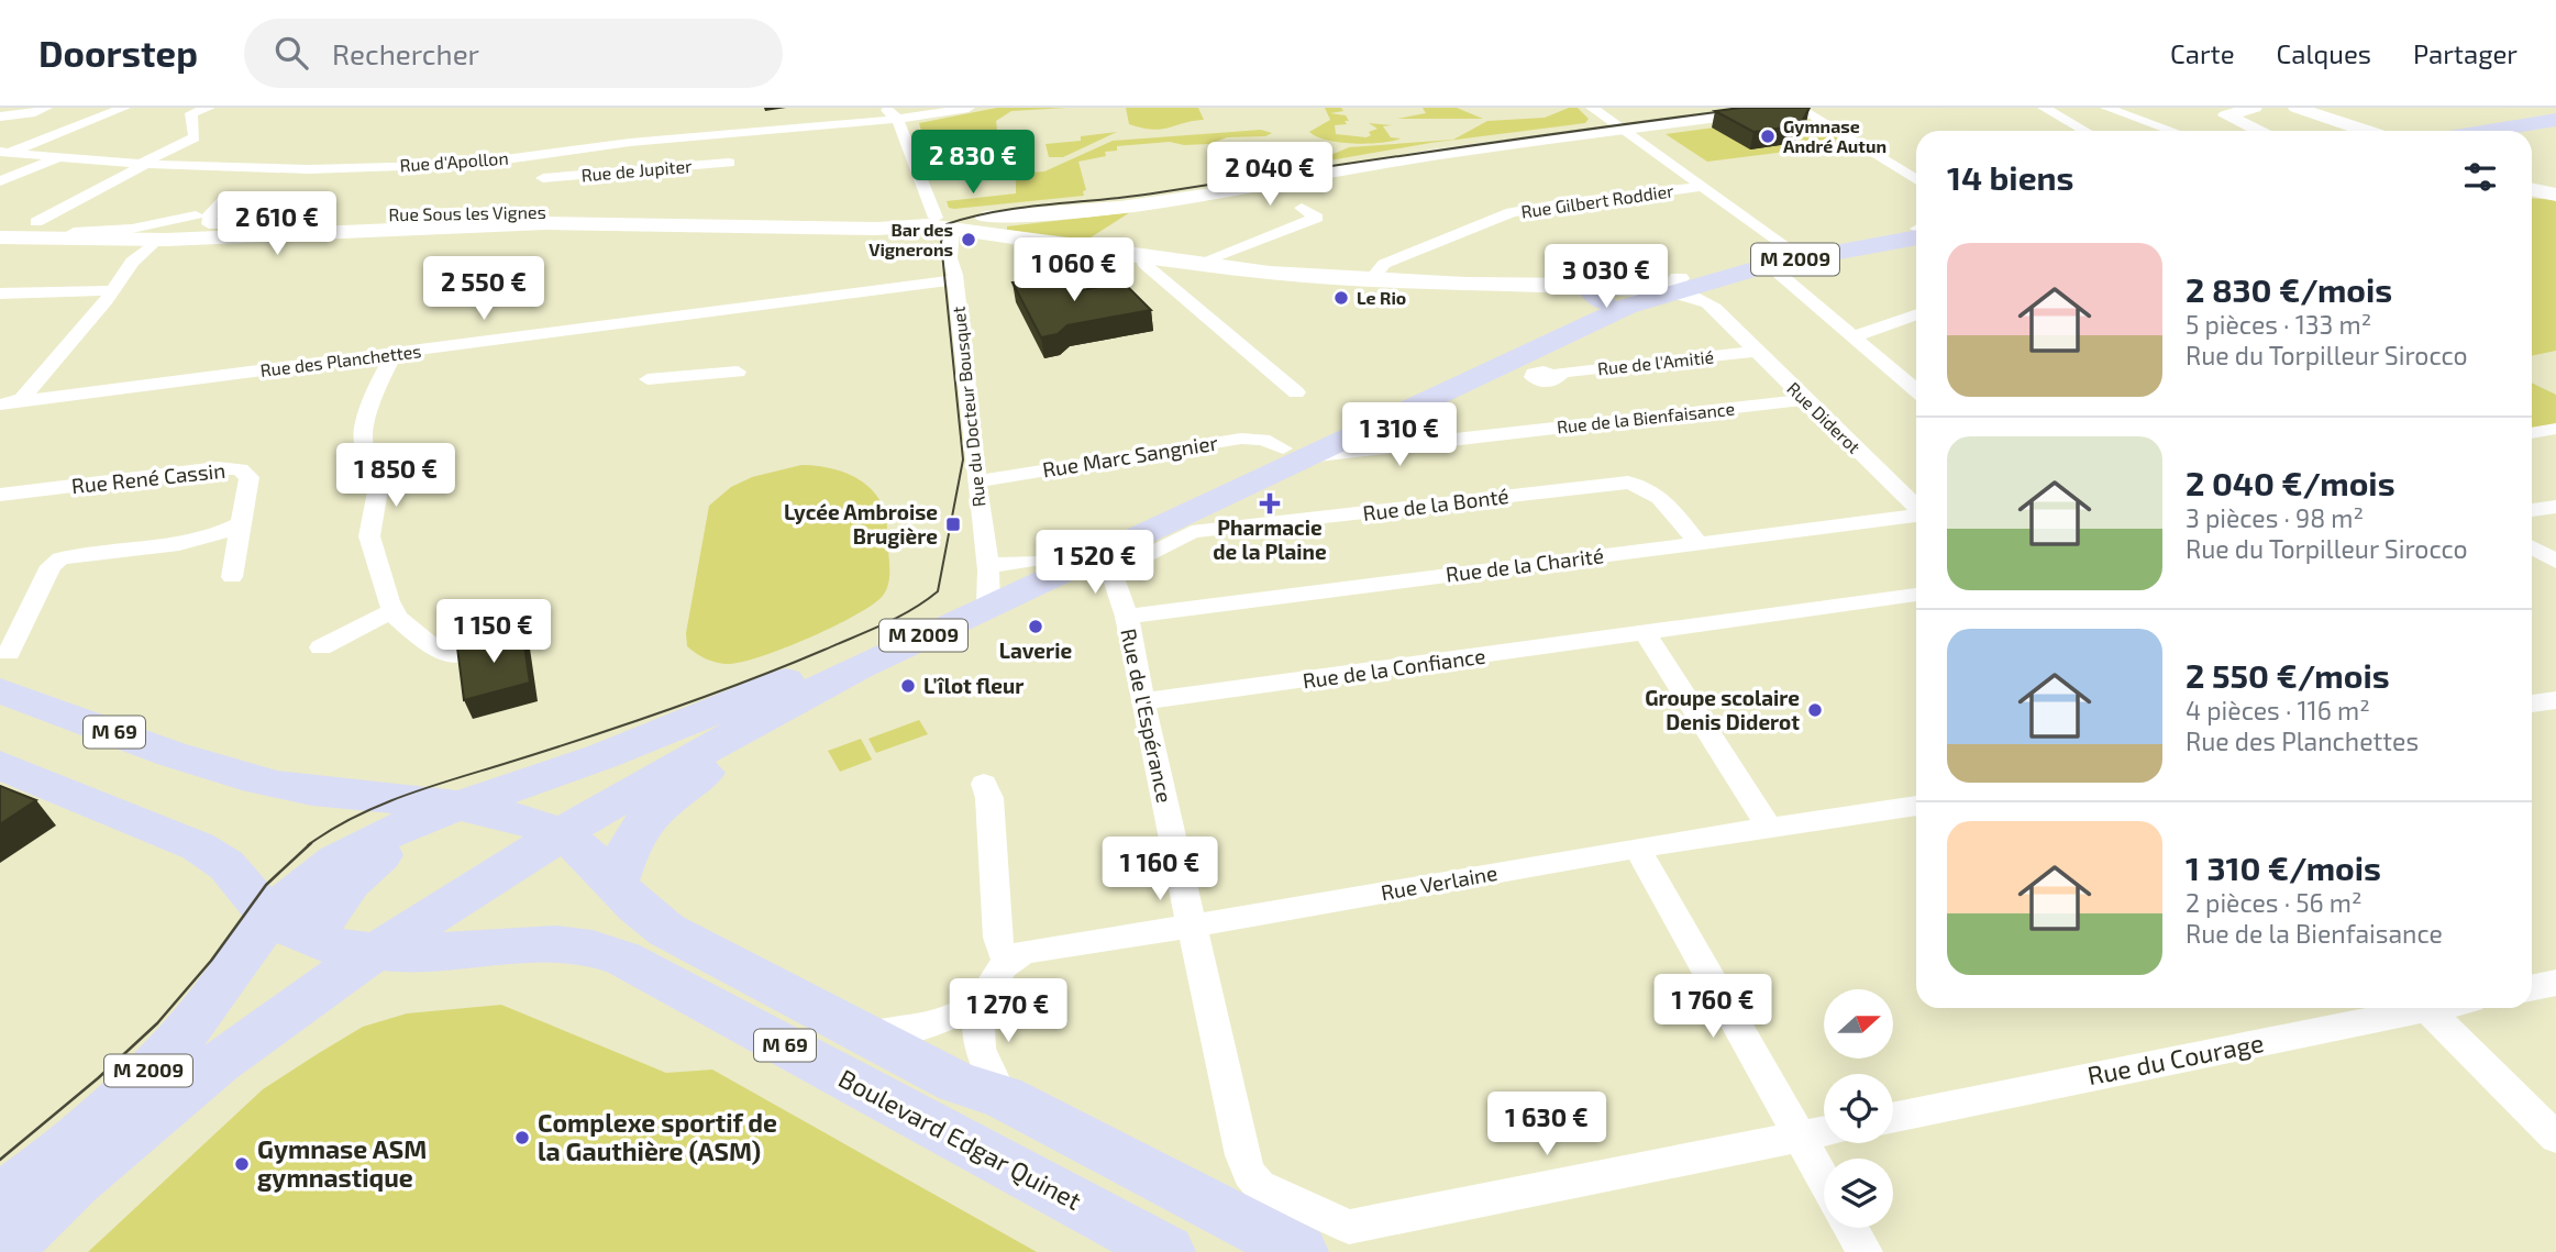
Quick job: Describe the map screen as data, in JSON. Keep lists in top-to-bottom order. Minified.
{"streets":{"main road":["M 2009","M 69","Boulevard Edgar Quinet"],"street":["Rue d'Apollon","Rue de Jupiter","Rue Gilbert Roddier","Rue Sous les Vignes","Rue des Planchettes","Rue de l'Amitié","Rue du Docteur Bousquet","Rue de la Bienfaisance","Rue Diderot","Rue Marc Sangnier","Rue René Cassin","Rue de la Bonté","Rue de la Charité","Rue de la Confiance","Rue de l'Espérance","Rue Verlaine","Rue du Courage"]},"crossings":[["Rue d'Apollon","Rue de Jupiter"],["Rue d'Apollon","Rue du Docteur Bousquet"],["Rue Gilbert Roddier","Rue Sous les Vignes"],["Rue Sous les Vignes","M 2009"],["Rue Sous les Vignes","Rue du Docteur Bousquet"],["M 2009","Rue du Docteur Bousquet"],["M 2009","Rue de la Bienfaisance"],["M 2009","Rue Diderot"],["M 2009","Rue Marc Sangnier"],["M 2009","M 69"],["M 2009","Boulevard Edgar Quinet"],["Rue des Planchettes","Rue du Docteur Bousquet"],["Rue de l'Amitié","Rue Diderot"],["Rue du Docteur Bousquet","Rue Marc Sangnier"],["Rue de la Bienfaisance","Rue Diderot"],["Rue de la Bienfaisance","Rue Marc Sangnier"],["Rue de la Bonté","Rue de la Charité"],["Rue de la Bonté","Rue de l'Espérance"],["Rue de la Charité","Rue de l'Espérance"],["Rue de la Confiance","Rue de l'Espérance"],["Rue de l'Espérance","Rue Verlaine"],["M 69","Boulevard Edgar Quinet"]],"places":{"other":["Gymnase André Autun","Bar des Vignerons","Le Rio","Laverie","L'îlot fleur","Groupe scolaire Denis Diderot","Complexe sportif de la Gauthière (ASM)","Gymnase ASM gymnastique"],"health":["Pharmacie de la Plaine"],"transit":["Lycée Ambroise Brugière"]},"north":"right","page":{"header":"Doorstep","search":"Rechercher","nav":["Carte","Calques","Partager"],"price":["2 830 €","2 040 €","2 610 €","1 060 €","3 030 €","2 550 €","1 310 €","1 850 €","1 520 €","1 150 €","1 160 €","1 760 €","1 270 €","1 630 €"],"heading":"14 biens","list":[{"name":"2 830 €/mois","note":"5 pièces · 133 m² · Rue du Torpilleur Sirocco"},{"name":"2 040 €/mois","note":"3 pièces · 98 m² · Rue du Torpilleur Sirocco"},{"name":"2 550 €/mois","note":"4 pièces · 116 m² · Rue des Planchettes"},{"name":"1 310 €/mois","note":"2 pièces · 56 m² · Rue de la Bienfaisance"}]}}
